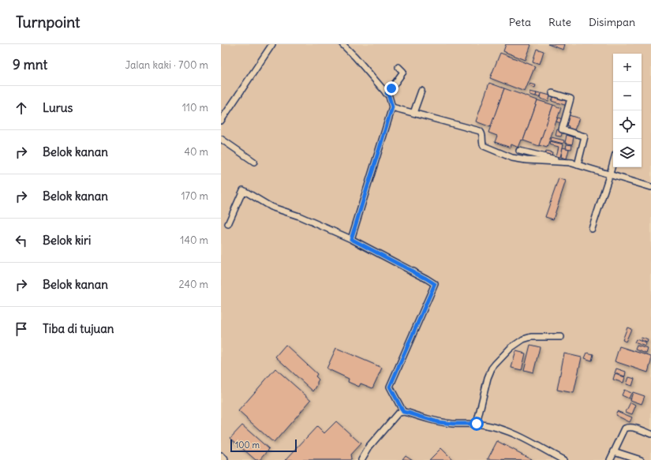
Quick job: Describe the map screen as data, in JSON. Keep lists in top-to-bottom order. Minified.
{"scale_bar":"100 m","page":{"header":"Turnpoint","nav":["Peta","Rute","Disimpan"],"heading":["9 mnt","Jalan kaki · 700 m"],"map_buttons":["+","−"],"list":[["Lurus","110 m"],["Belok kanan","40 m"],["Belok kanan","170 m"],["Belok kiri","140 m"],["Belok kanan","240 m"],"Tiba di tujuan"],"scale":"100 m"}}
